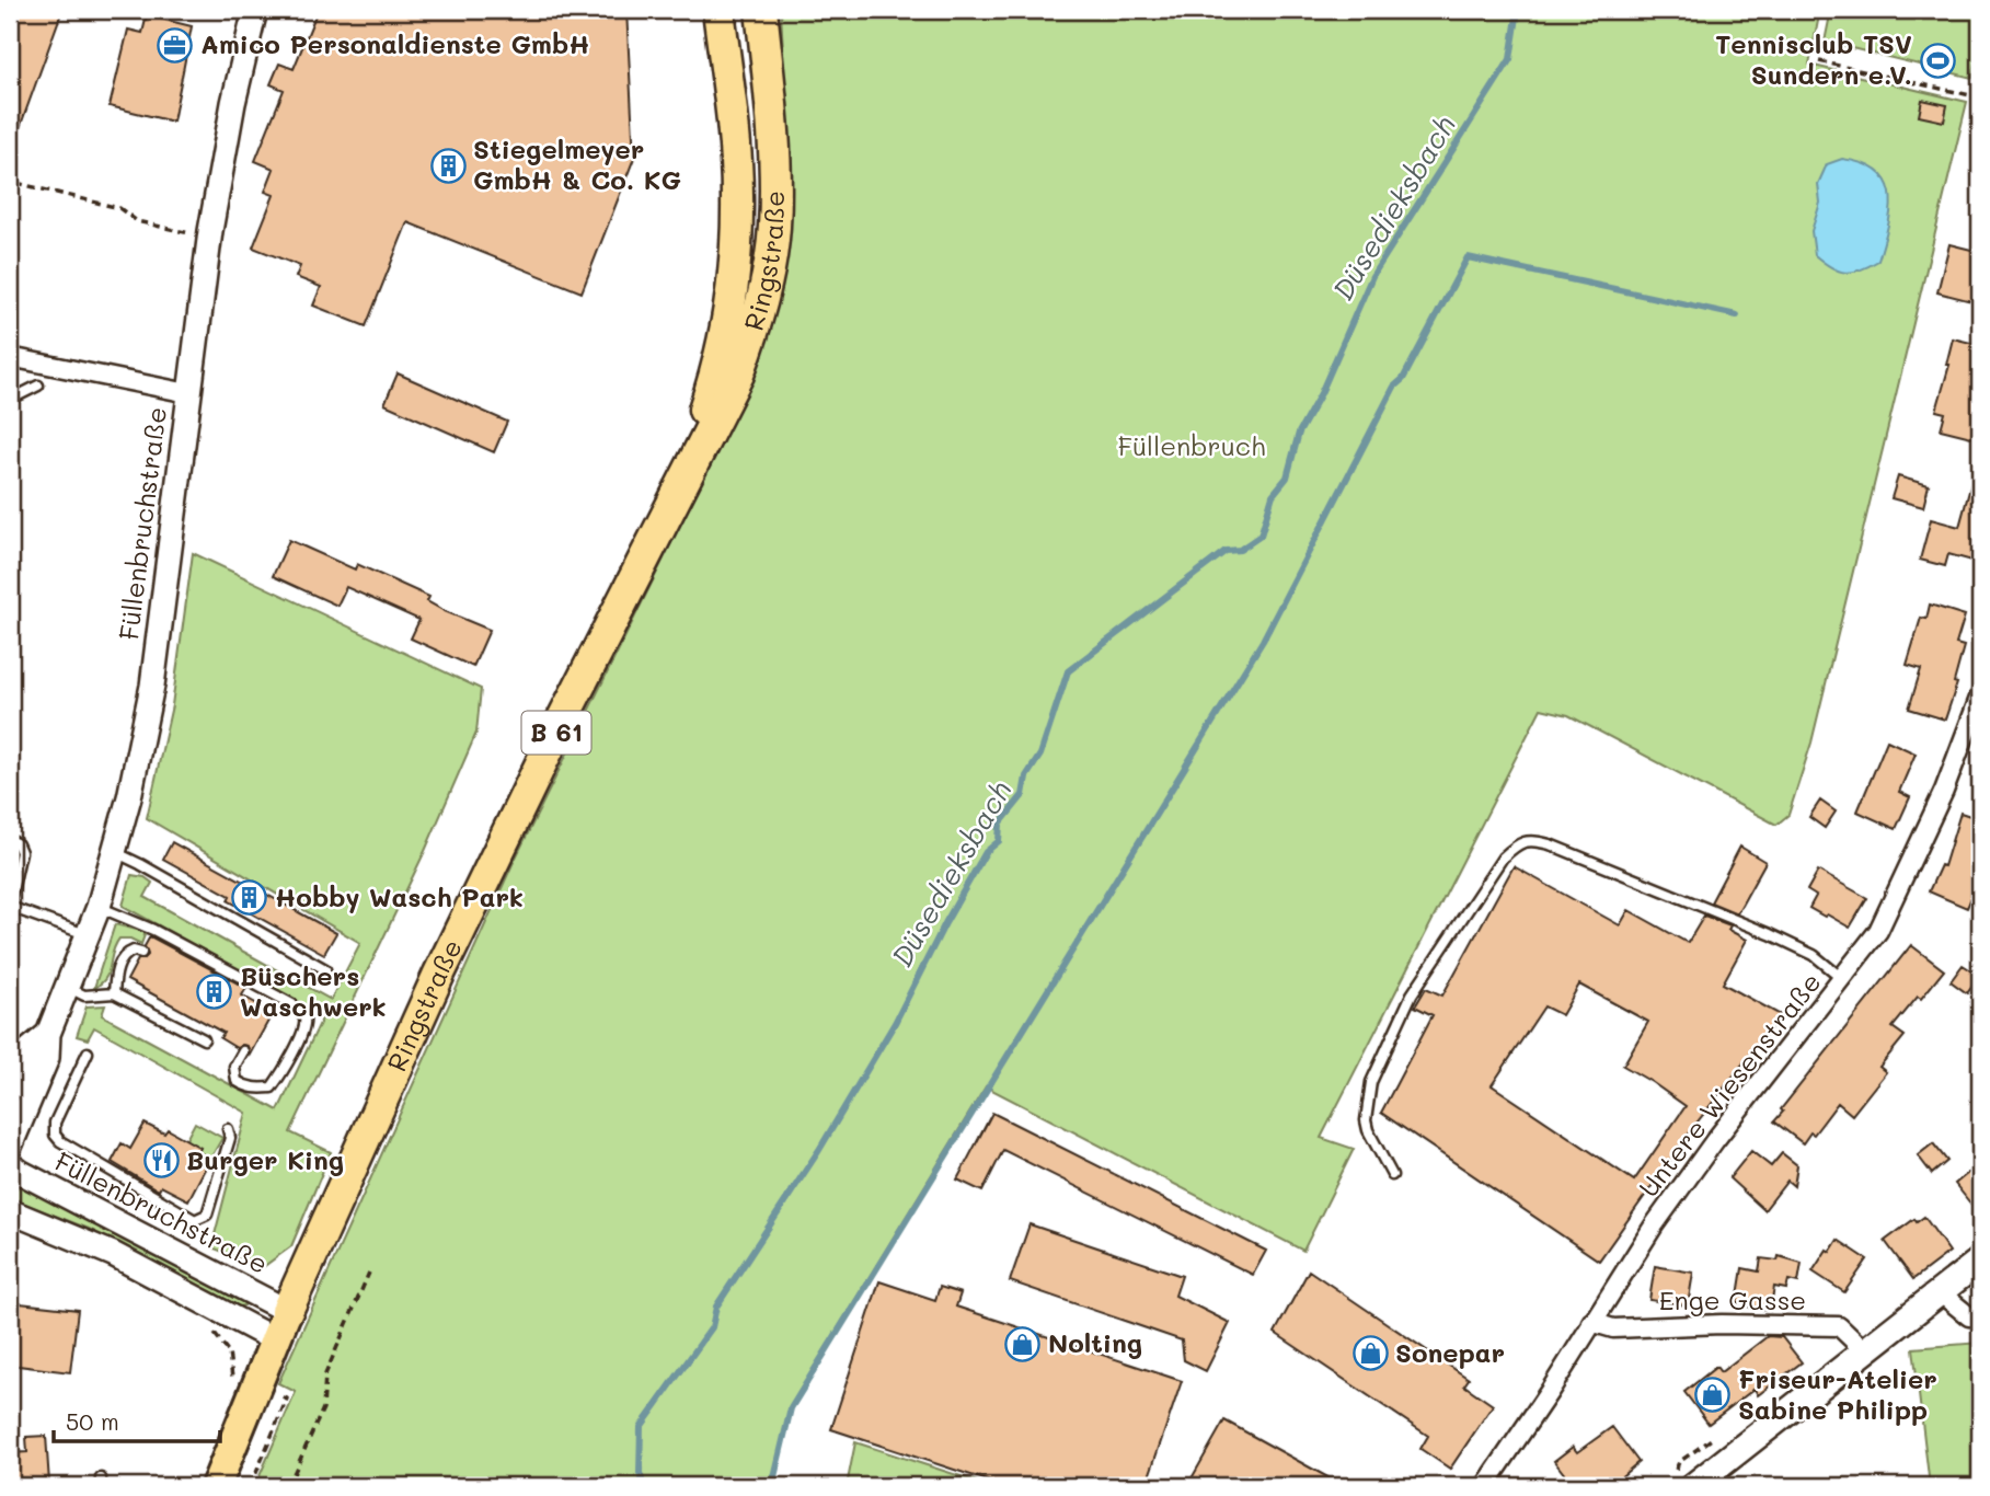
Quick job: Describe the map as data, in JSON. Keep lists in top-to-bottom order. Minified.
{"streets":{"highway":["Ringstraße","B 61"],"street":["Füllenbruchstraße","Untere Wiesenstraße","Enge Gasse"]},"crossings":[["Ringstraße","Füllenbruchstraße"],["Untere Wiesenstraße","Enge Gasse"]],"water":["Düsedieksbach"],"parks":["Füllenbruch"],"places":{"office":["Amico Personaldienste GmbH"],"sports":["Tennisclub TSV Sundern e.V."],"building":["Stiegelmeyer GmbH & Co. KG","Hobby Wasch Park","Büschers Waschwerk"],"restaurant":["Burger King"],"shop":["Nolting","Sonepar","Friseur-Atelier Sabine Philipp"]},"scale_bar":"50 m"}
